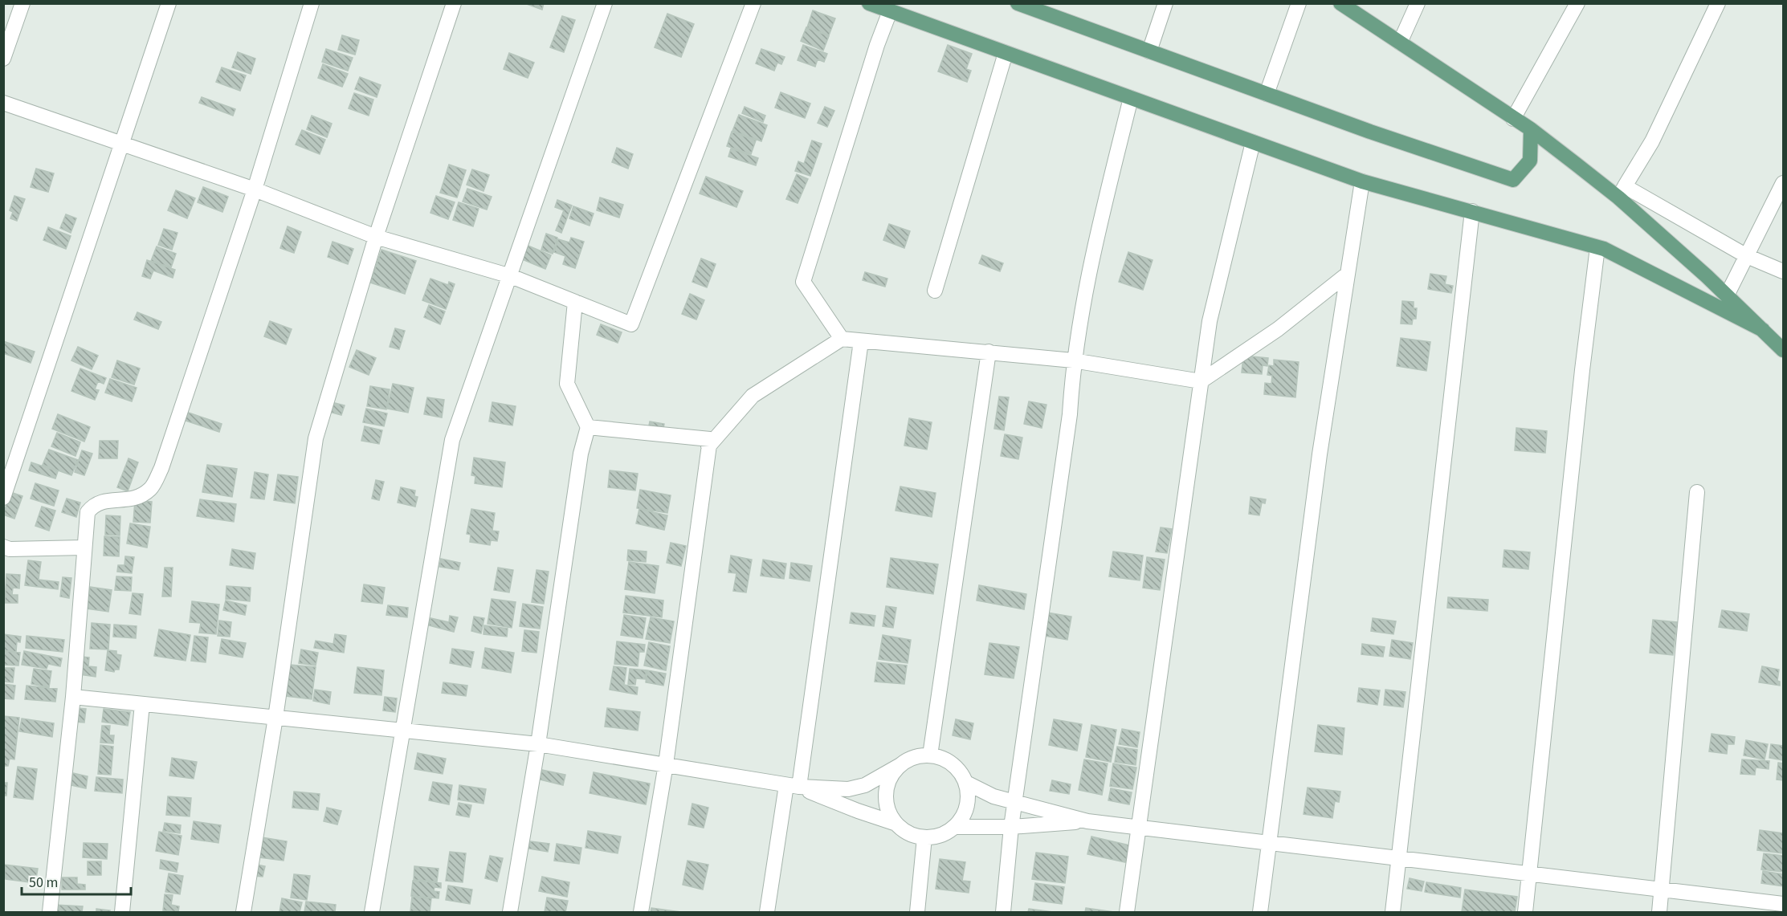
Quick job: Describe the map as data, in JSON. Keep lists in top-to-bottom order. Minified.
{"scale_bar":"50 m"}
